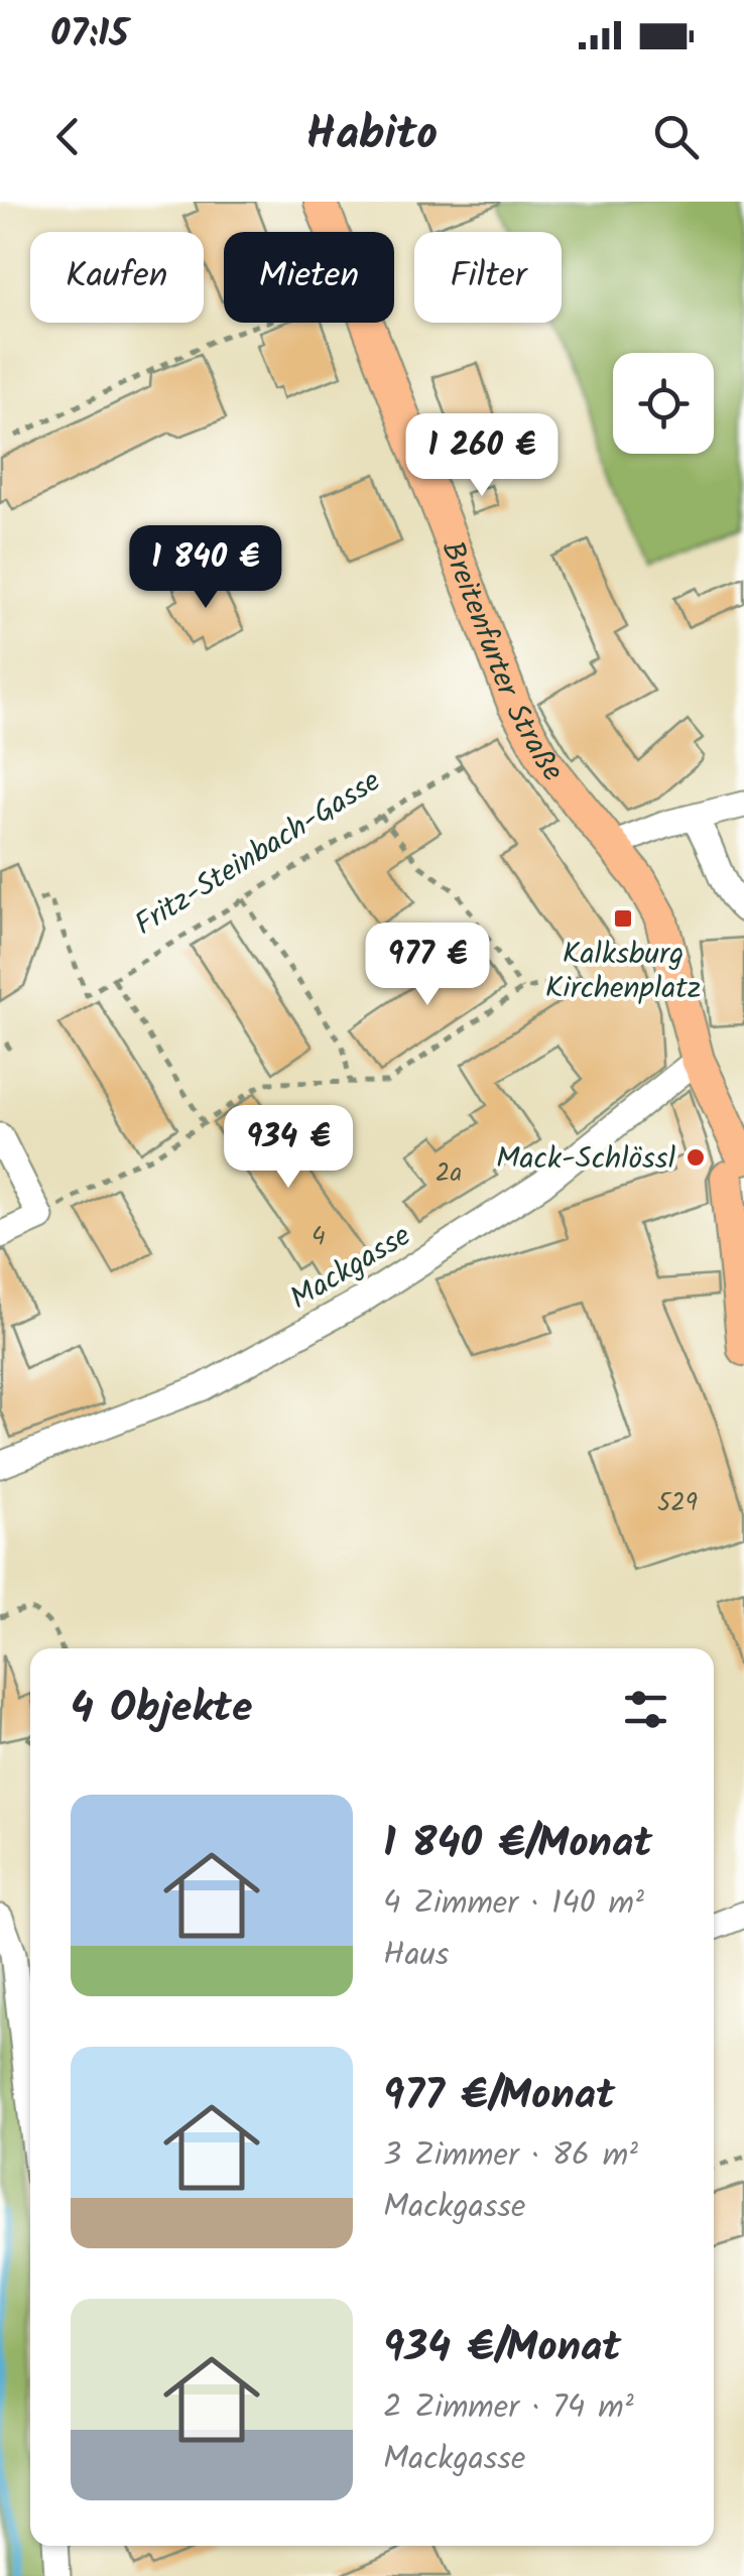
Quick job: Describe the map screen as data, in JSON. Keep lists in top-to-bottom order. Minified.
{"streets":{"main road":["Breitenfurter Straße"],"street":["Mackgasse"],"path":["Fritz-Steinbach-Gasse"]},"crossings":[["Breitenfurter Straße","Mackgasse"]],"places":{"transit":["Kalksburg Kirchenplatz"],"other":["Mack-Schlössl"]},"house_numbers":["2a","4","529"],"page":{"status":"07:15","header":"Habito","chip":["Kaufen","Mieten","Filter"],"price":["1 260 €","1 840 €","977 €","934 €"],"heading":"4 Objekte","list":[{"name":"1 840 €/Monat","note":"4 Zimmer · 140 m² · Haus"},{"name":"977 €/Monat","note":"3 Zimmer · 86 m² · Mackgasse"},{"name":"934 €/Monat","note":"2 Zimmer · 74 m² · Mackgasse"}]}}
